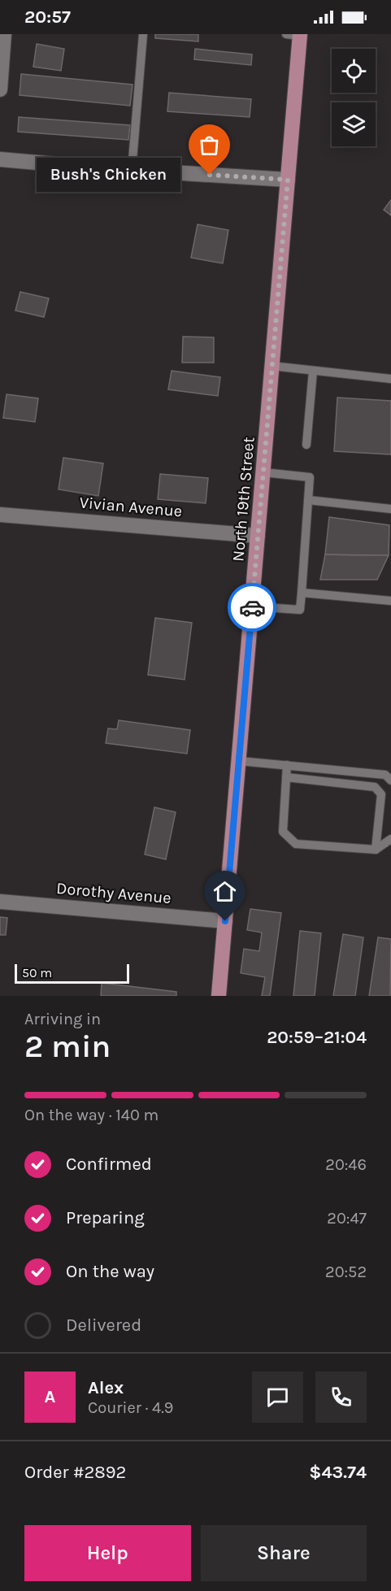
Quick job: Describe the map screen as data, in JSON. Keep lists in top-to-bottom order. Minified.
{"streets":{"main road":["North 19th Street"],"street":["Vivian Avenue","Dorothy Avenue"]},"crossings":[["North 19th Street","Vivian Avenue"],["North 19th Street","Dorothy Avenue"]],"places":["Bush's Chicken"],"scale_bar":"50 m","page":{"status":"20:57","bubble":"Bush's Chicken","scale":"50 m","heading":["2 min","Arriving in","20:59–21:04"],"panel":["Alex","Courier · 4.9","Order #2892","$43.74"],"bar":"On the way · 140 m","list":[["Confirmed","20:46"],["Preparing","20:47"],["On the way","20:52"],"Delivered"],"round":"A","buttons":["Help","Share"]}}
